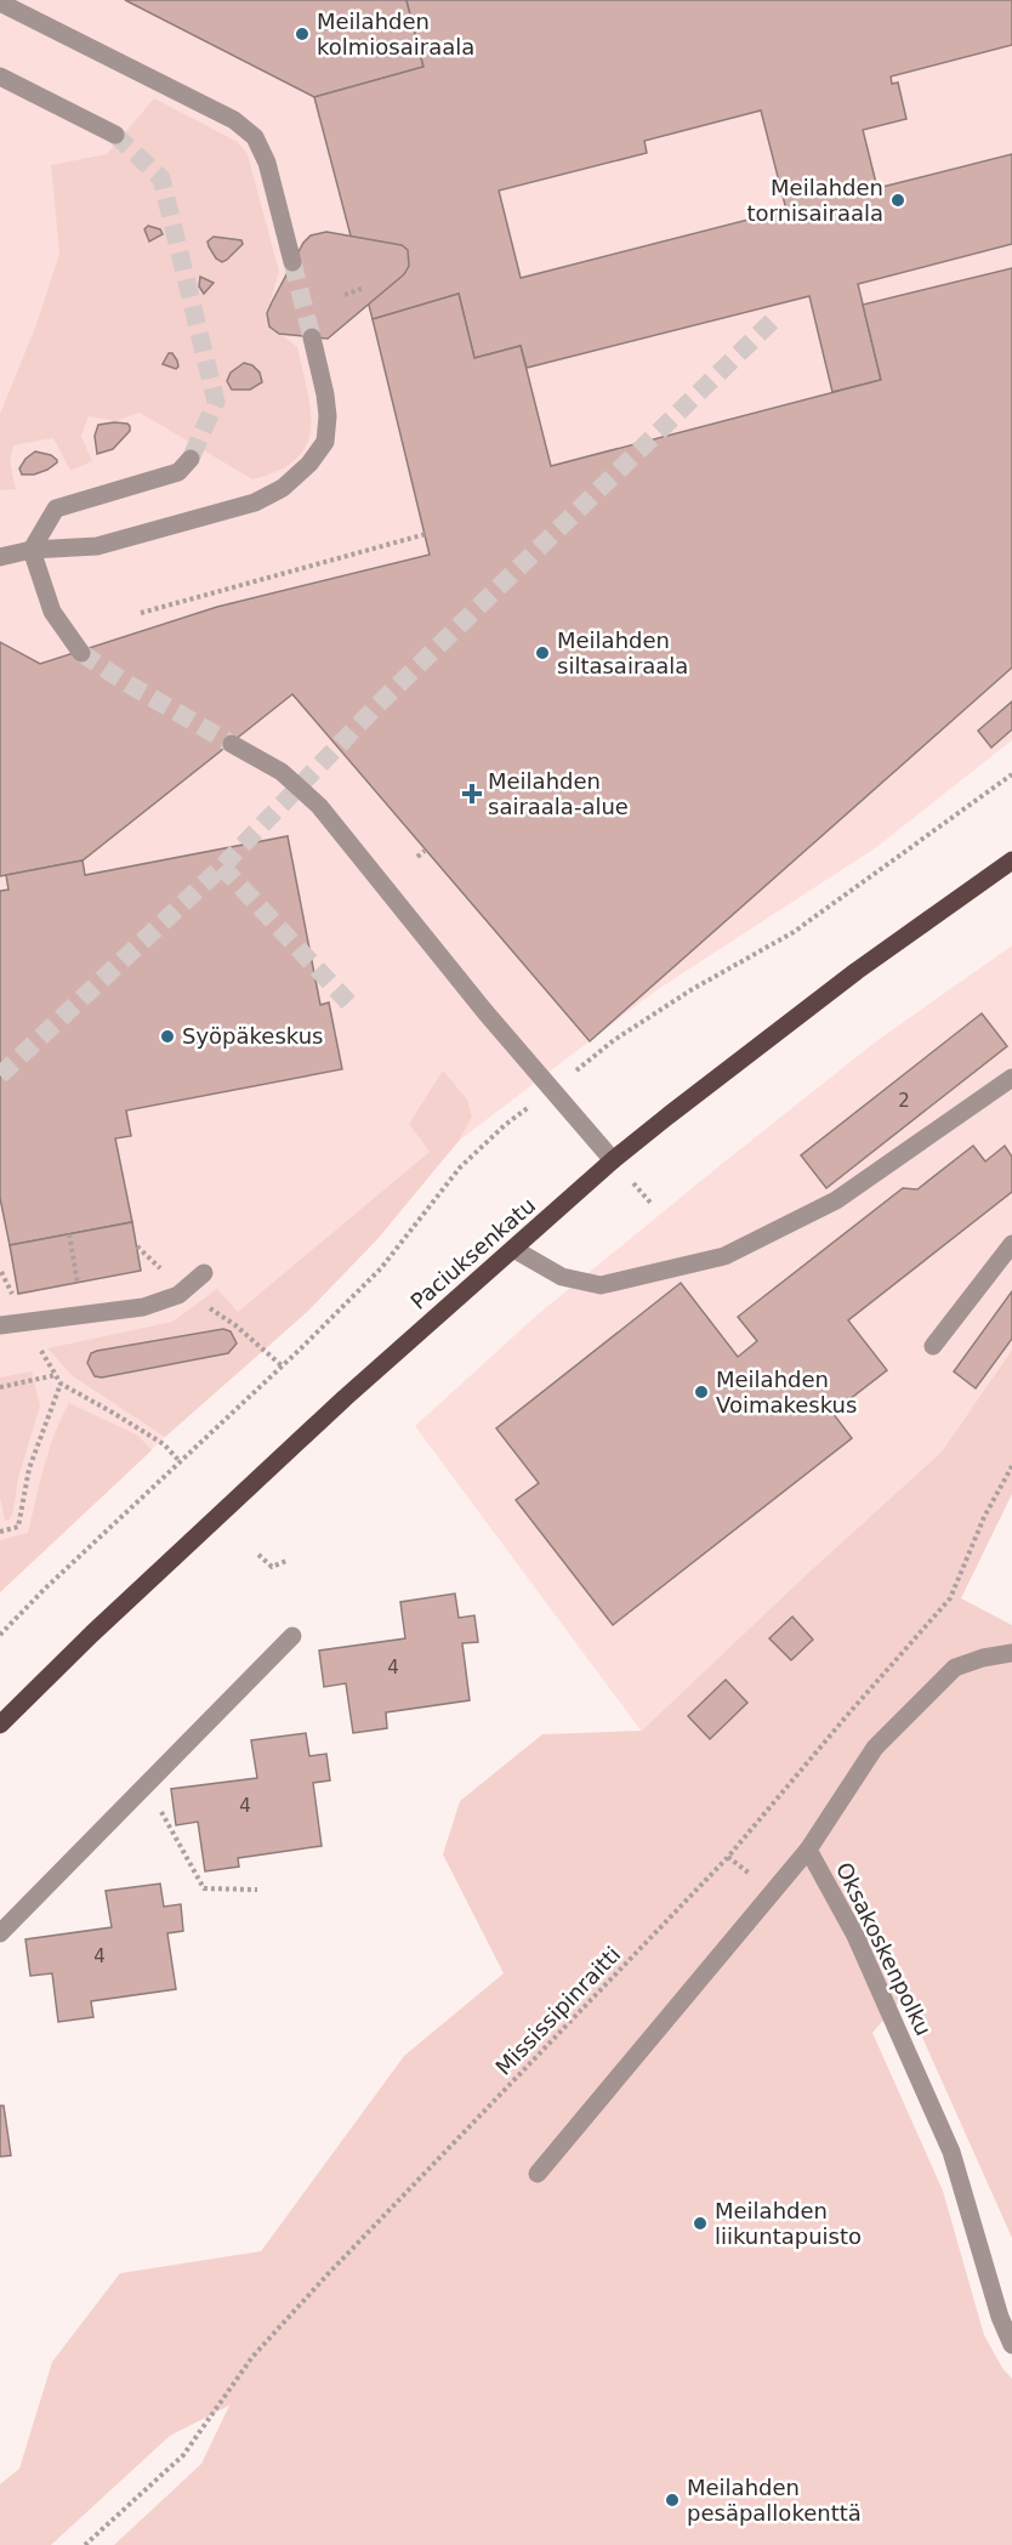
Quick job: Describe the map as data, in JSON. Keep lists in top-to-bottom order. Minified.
{"streets":{"main road":["Paciuksenkatu"],"street":["Oksakoskenpolku"],"path":["Mississipinraitti"]},"places":{"other":["Meilahden kolmiosairaala","Meilahden tornisairaala","Meilahden siltasairaala","Syöpäkeskus","Meilahden Voimakeskus","Meilahden liikuntapuisto","Meilahden pesäpallokenttä"],"health":["Meilahden sairaala-alue"]},"house_numbers":["2","4","4","4"]}
